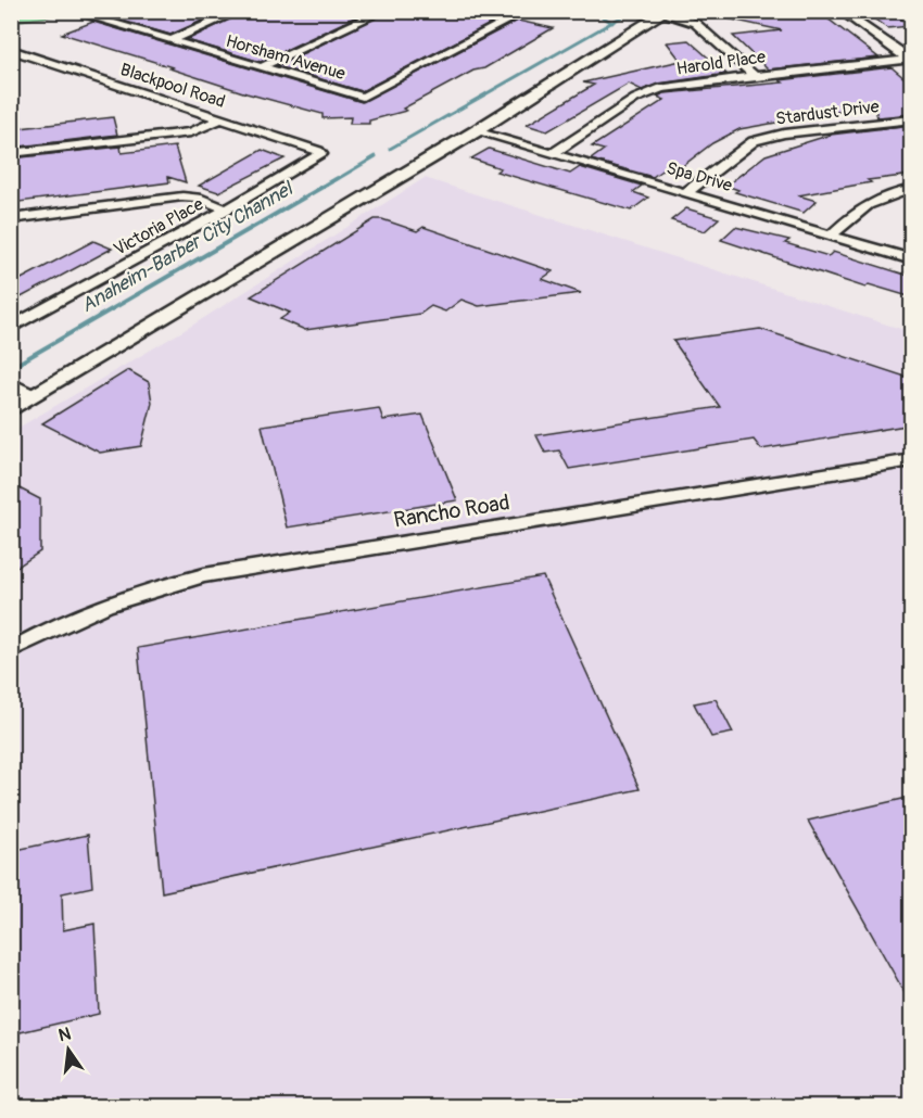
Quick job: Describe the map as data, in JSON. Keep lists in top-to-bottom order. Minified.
{"streets":{"street":["Horsham Avenue","Harold Place","Blackpool Road","Stardust Drive","Spa Drive","Victoria Place","Rancho Road"]},"crossings":[["Harold Place","Spa Drive"],["Blackpool Road","Victoria Place"],["Stardust Drive","Spa Drive"]],"water":["Anaheim-Barber City Channel"],"north":"top"}
